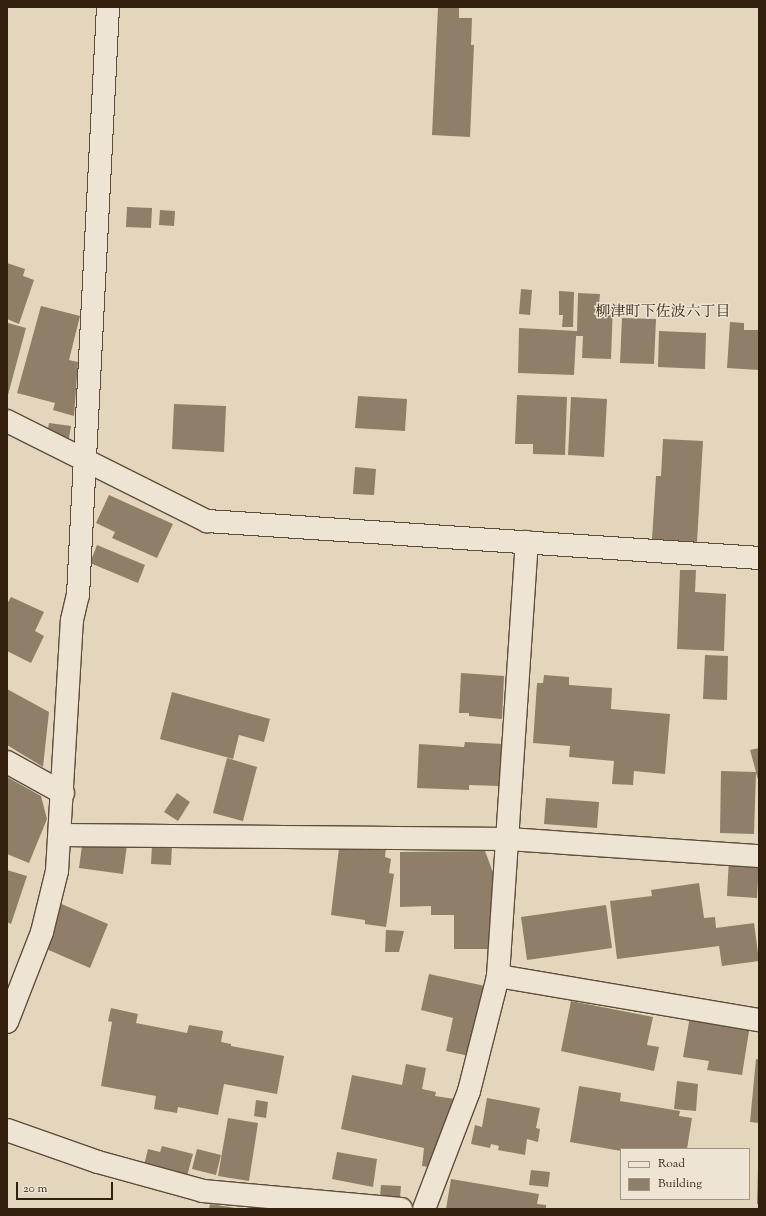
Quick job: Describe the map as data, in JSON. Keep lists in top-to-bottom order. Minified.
{"districts":["柳津町下佐波六丁目"],"legend":["Road","Building"],"scale_bar":"20 m"}
